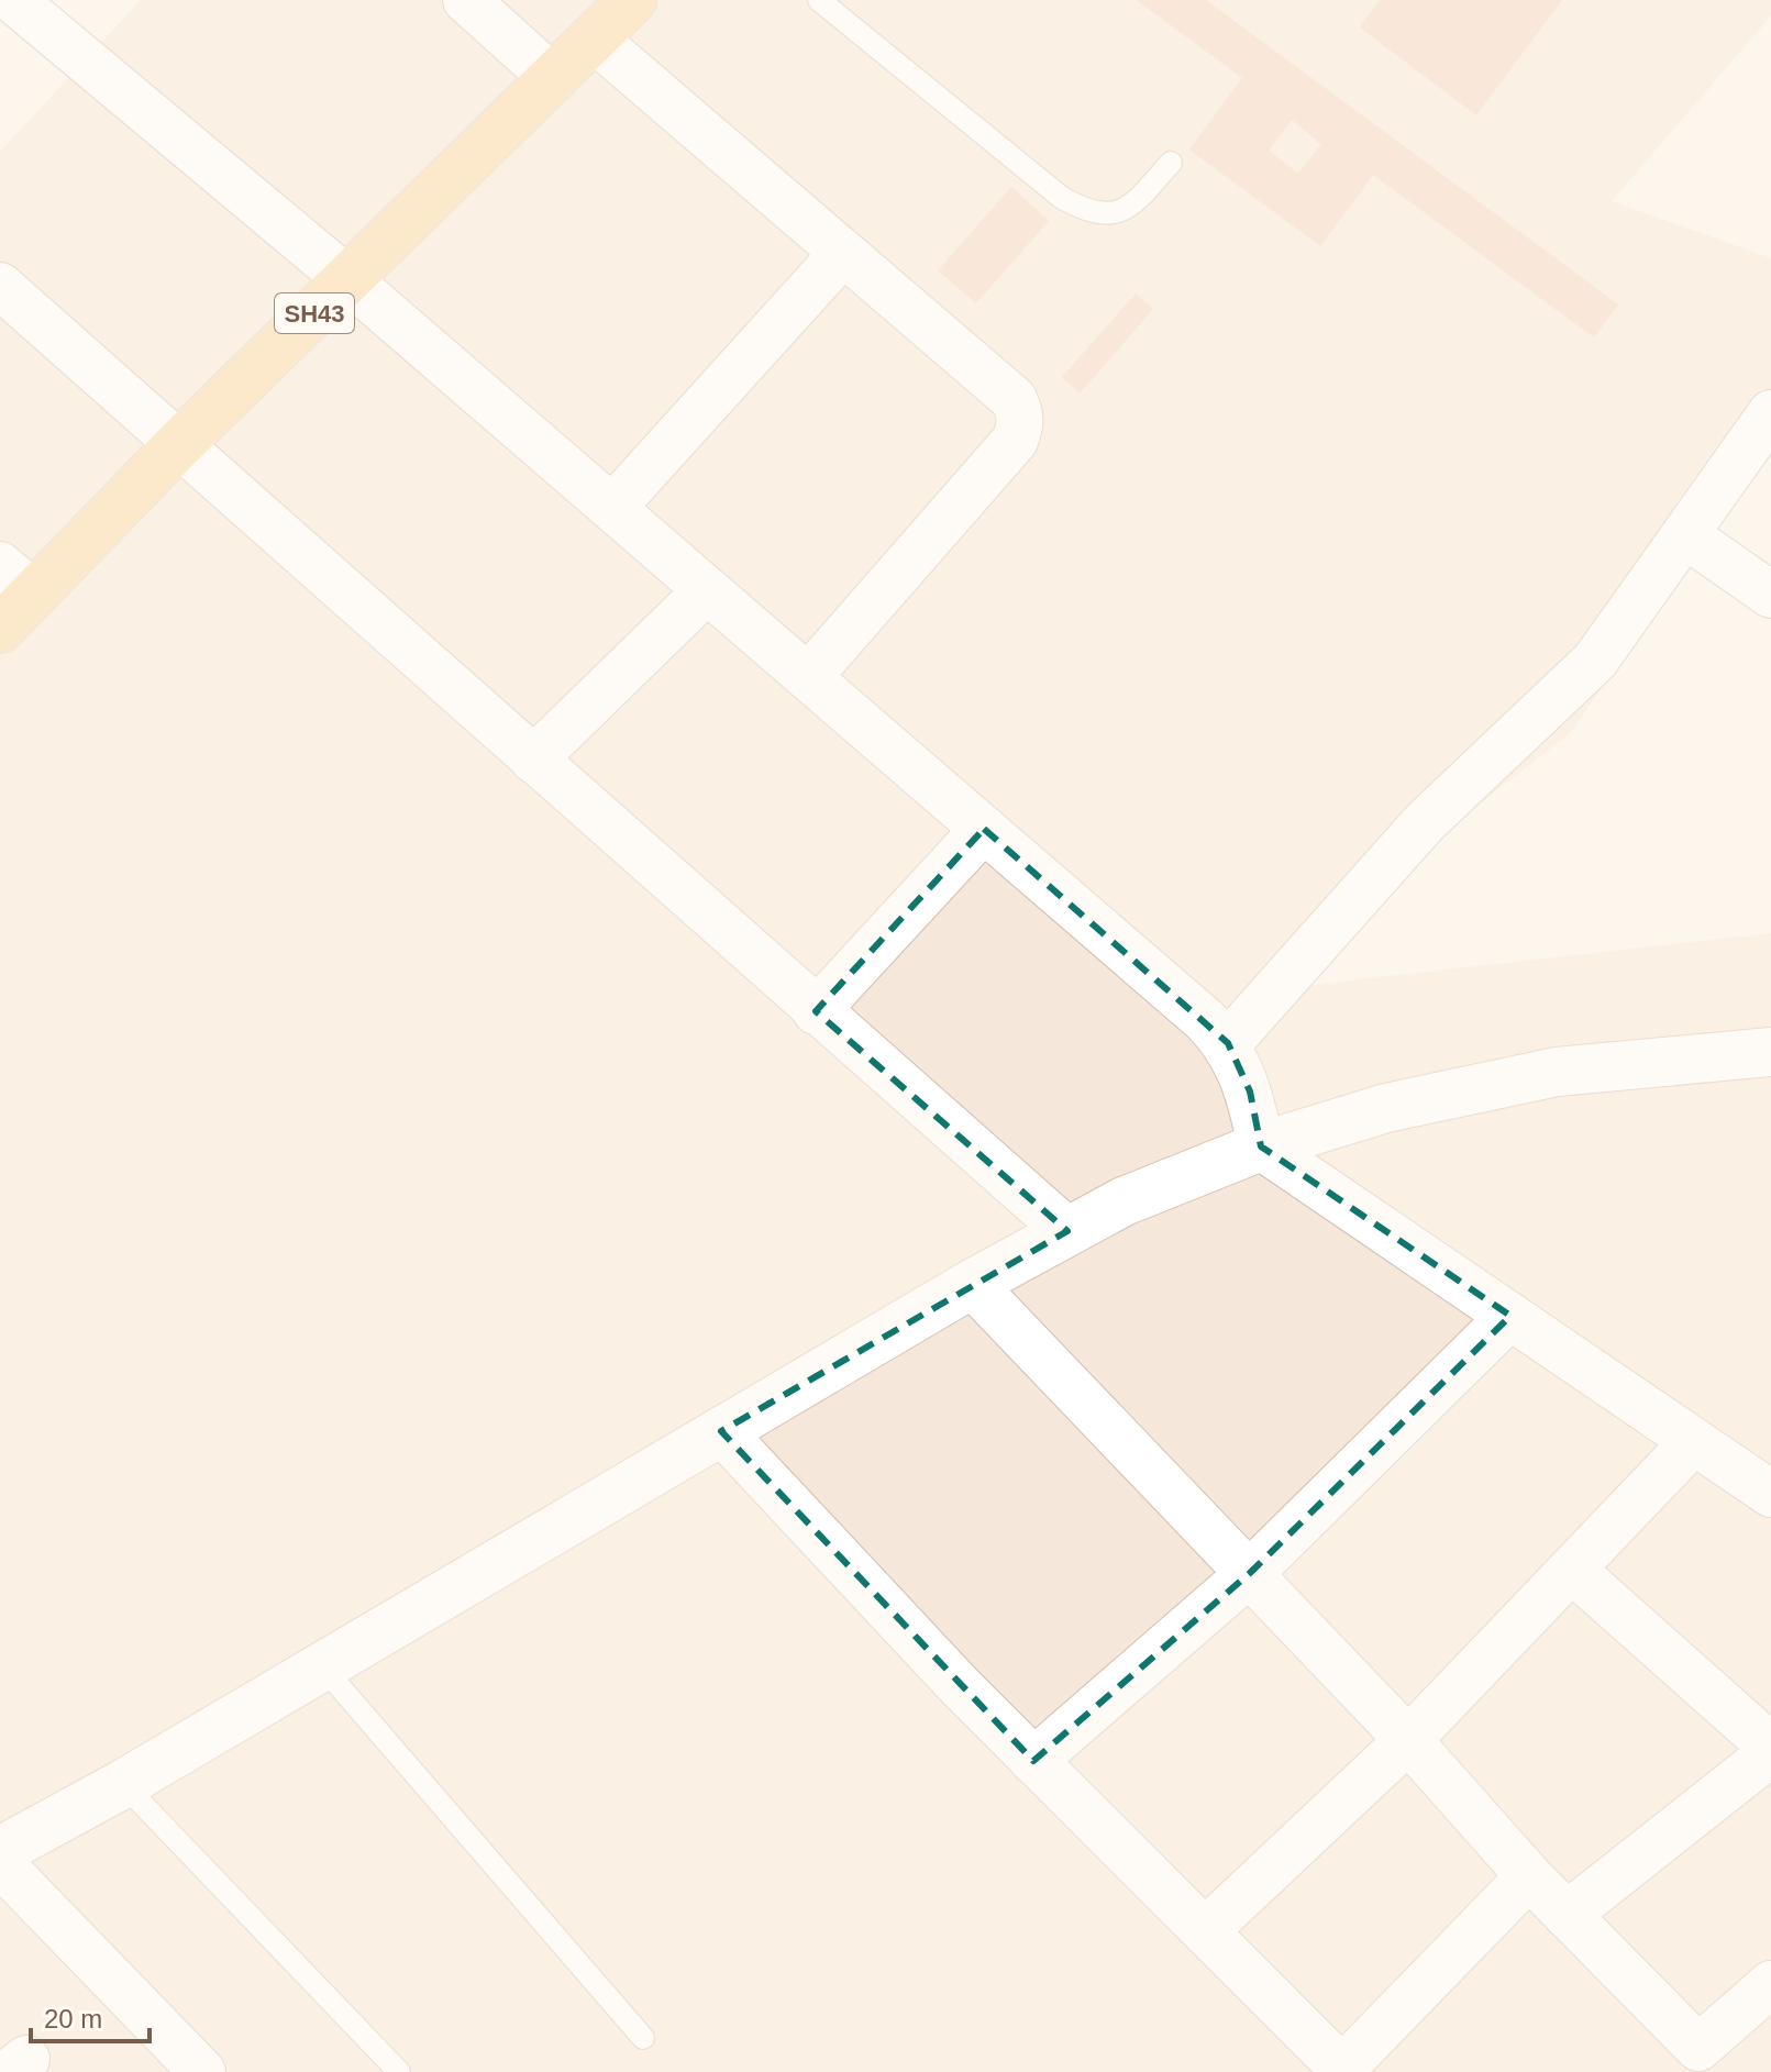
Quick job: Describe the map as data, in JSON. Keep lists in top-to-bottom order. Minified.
{"streets":{"main road":["SH43"]},"scale_bar":"20 m"}
